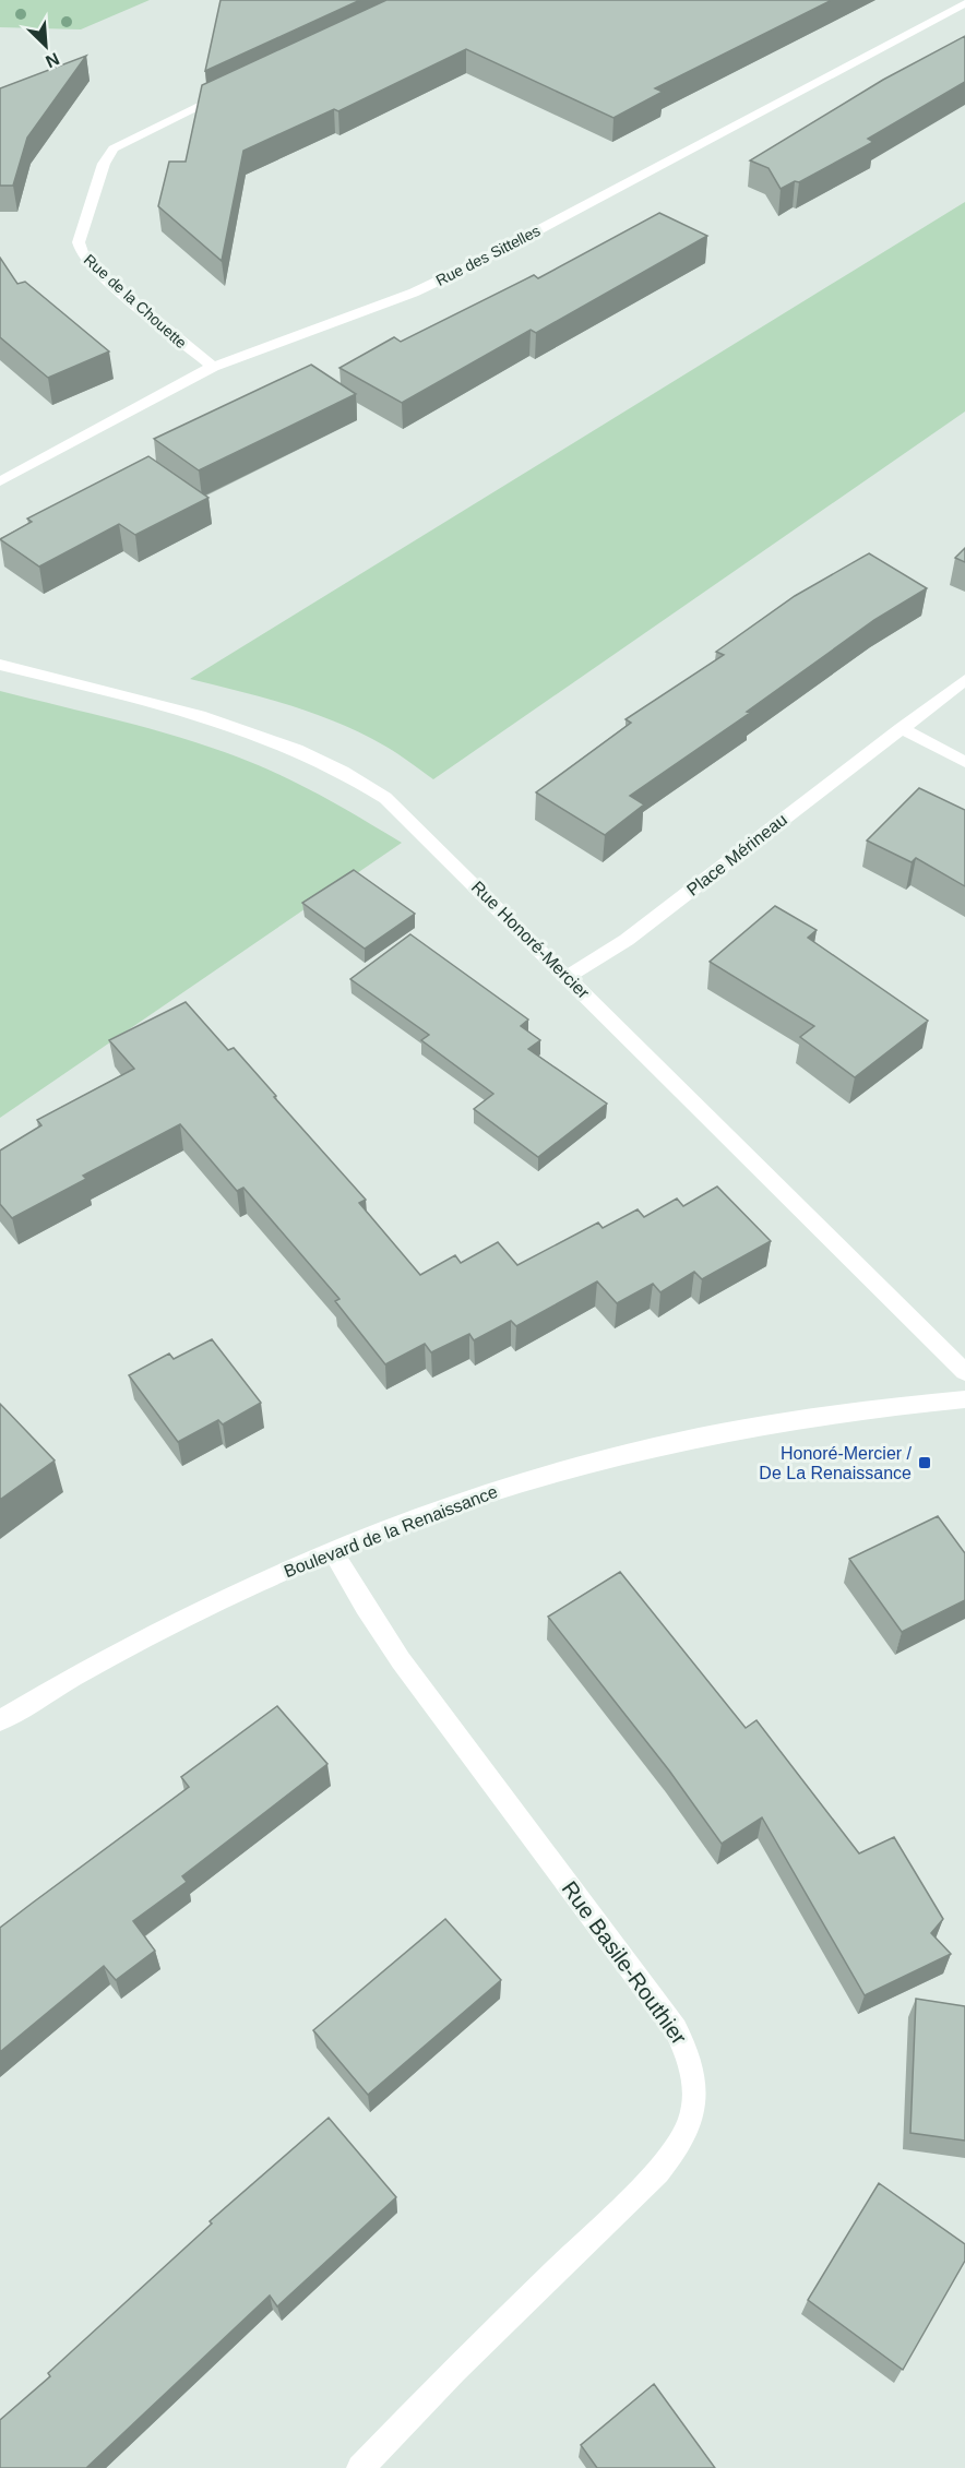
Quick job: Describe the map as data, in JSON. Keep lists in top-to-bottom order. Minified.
{"streets":{"street":["Rue des Sittelles","Rue de la Chouette","Place Mérineau","Rue Honoré-Mercier","Boulevard de la Renaissance","Rue Basile-Routhier"]},"crossings":[["Rue des Sittelles","Rue de la Chouette"],["Place Mérineau","Rue Honoré-Mercier"],["Boulevard de la Renaissance","Rue Basile-Routhier"]],"places":{"transit":["Honoré-Mercier / De La Renaissance"]},"north":"bottom right"}
